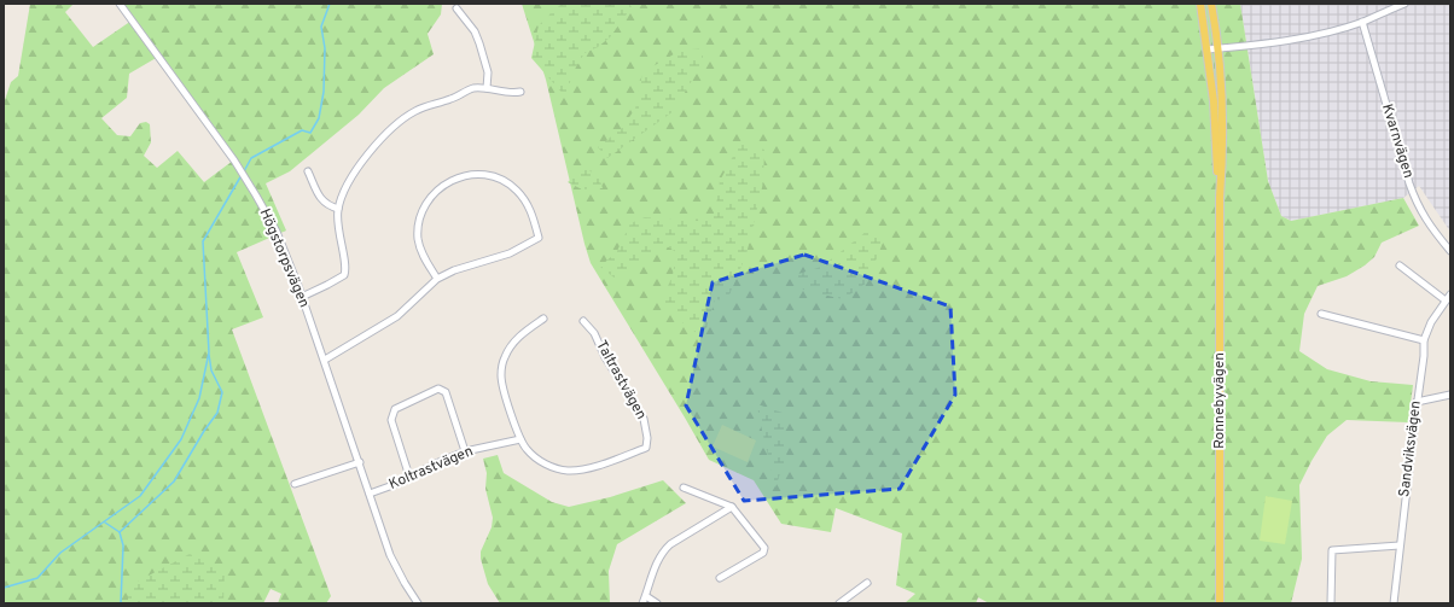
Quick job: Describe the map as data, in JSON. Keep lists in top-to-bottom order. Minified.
{"streets":{"main road":["Ronnebyvägen"],"street":["Kvarnvägen","Högstorpsvägen","Taltrastvägen","Sandviksvägen","Koltrastvägen"]},"crossings":[["Högstorpsvägen","Koltrastvägen"],["Taltrastvägen","Koltrastvägen"]]}
